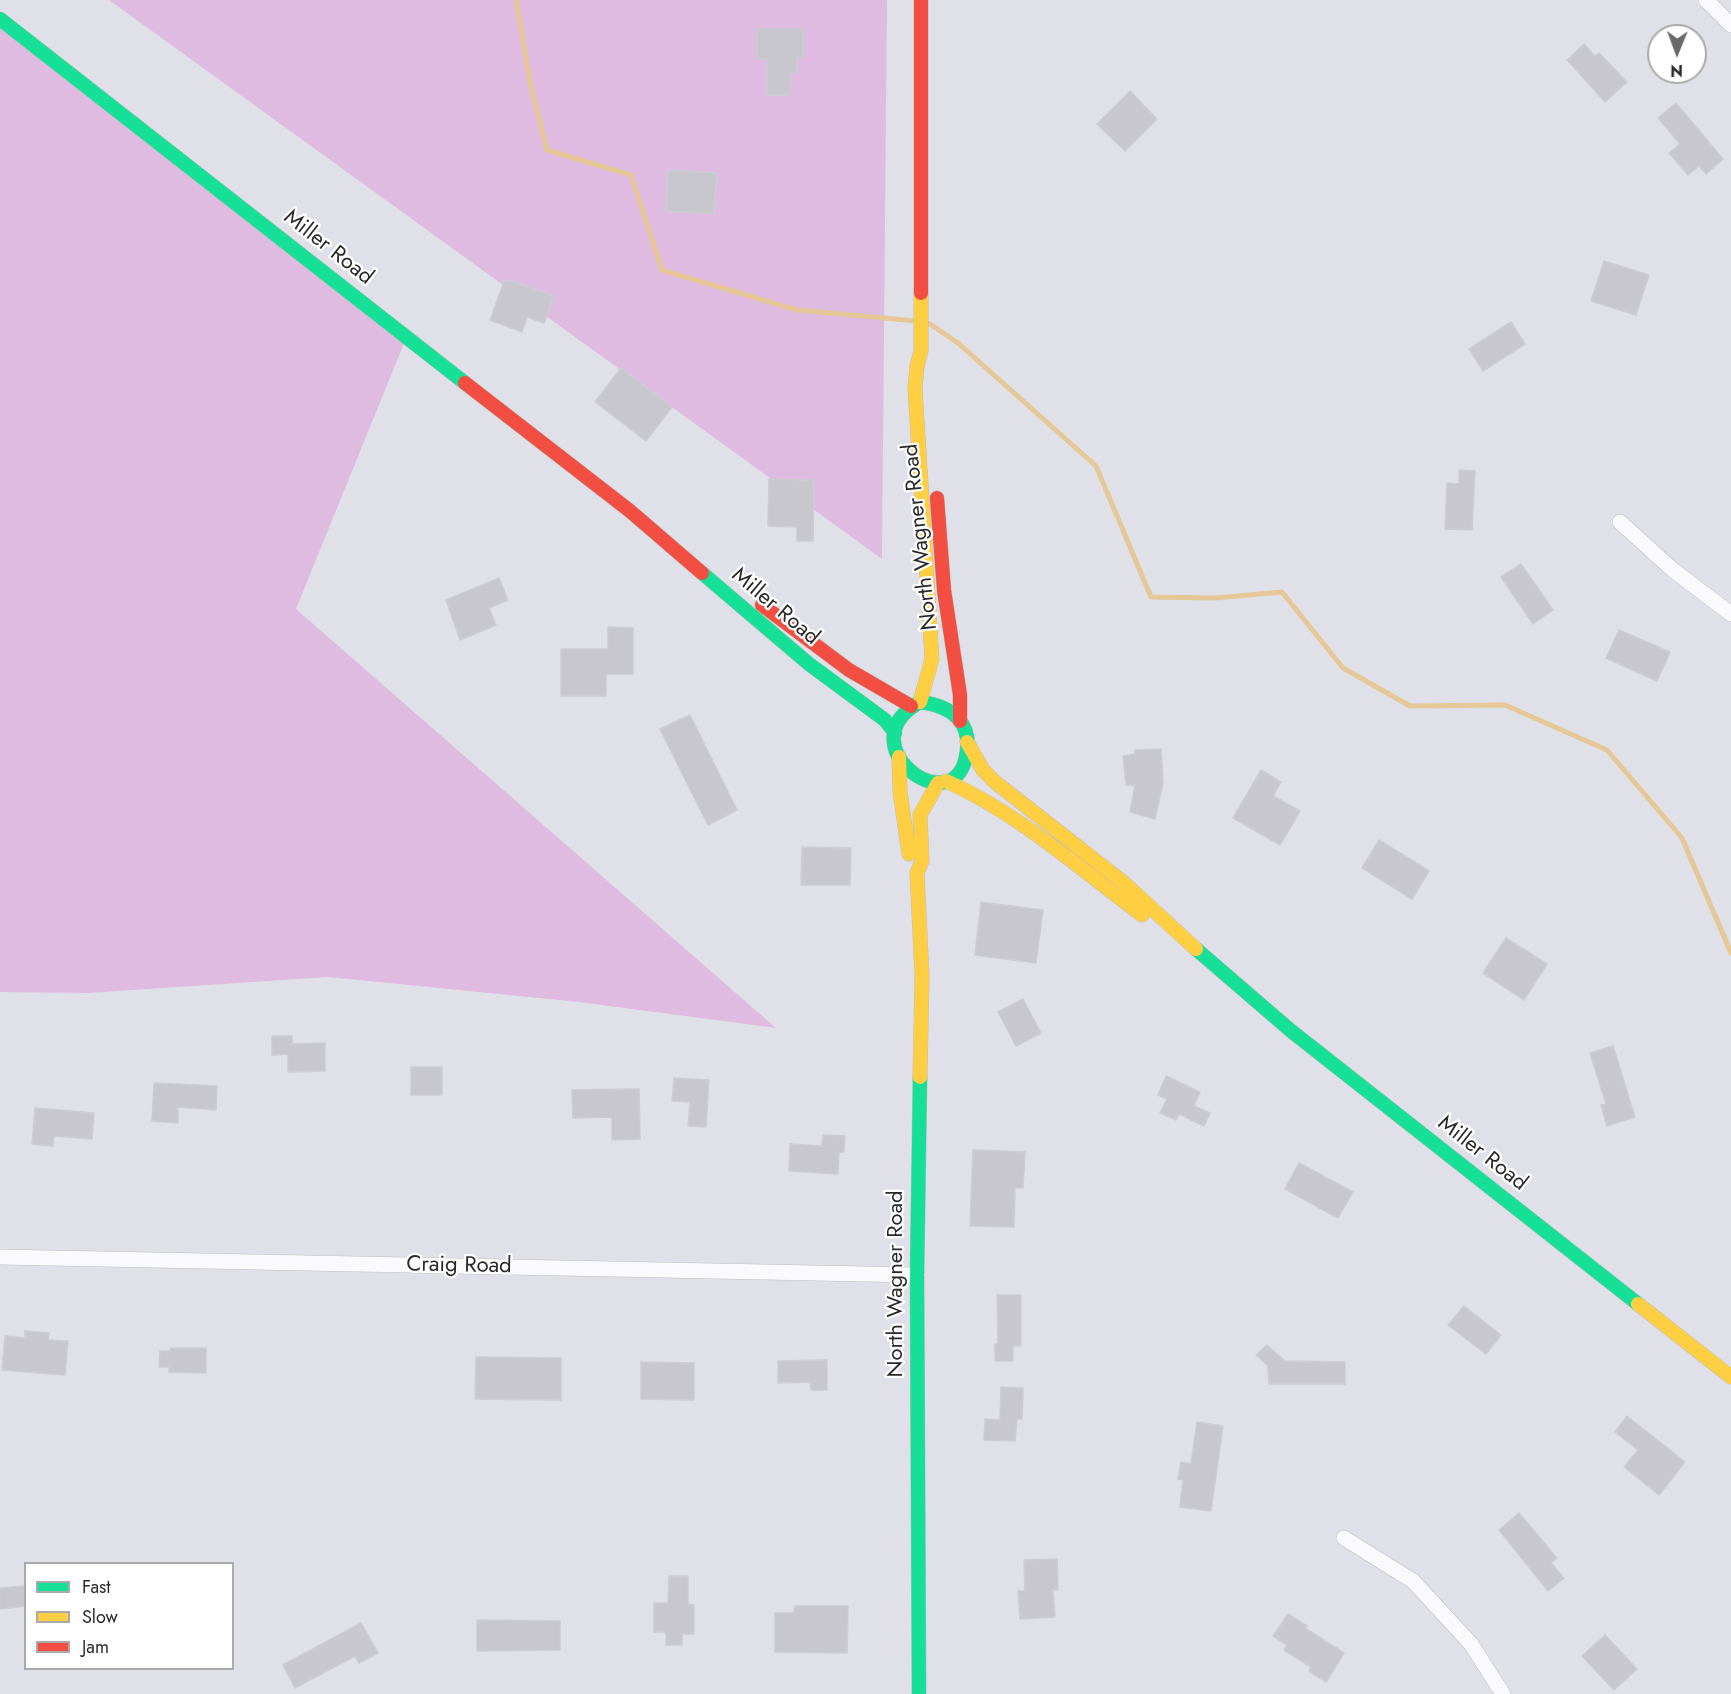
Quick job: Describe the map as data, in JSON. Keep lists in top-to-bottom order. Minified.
{"streets":{"main road":["Miller Road","North Wagner Road"],"street":["Craig Road"]},"crossings":[["Miller Road","North Wagner Road"],["North Wagner Road","Craig Road"]],"legend":["Fast","Slow","Jam"],"north":"bottom"}
